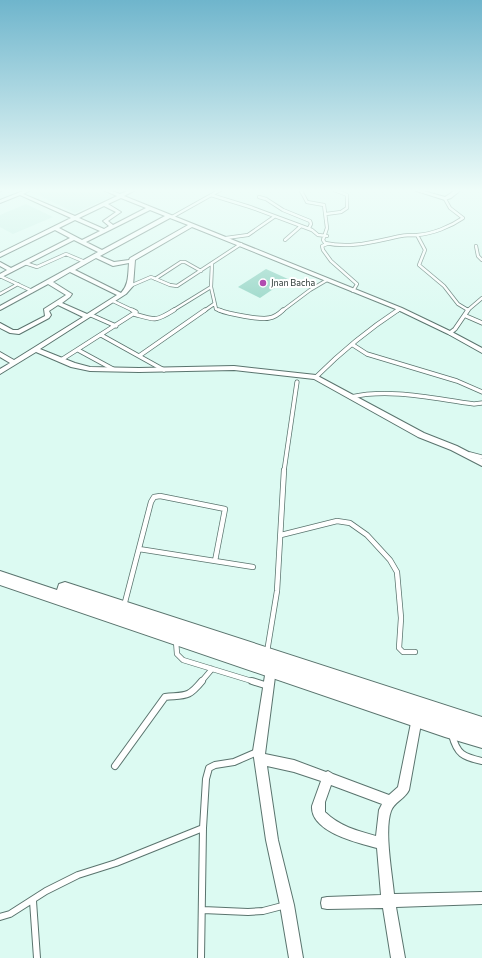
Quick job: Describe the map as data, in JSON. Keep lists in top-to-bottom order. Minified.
{"places":["Jnan Bacha"]}
